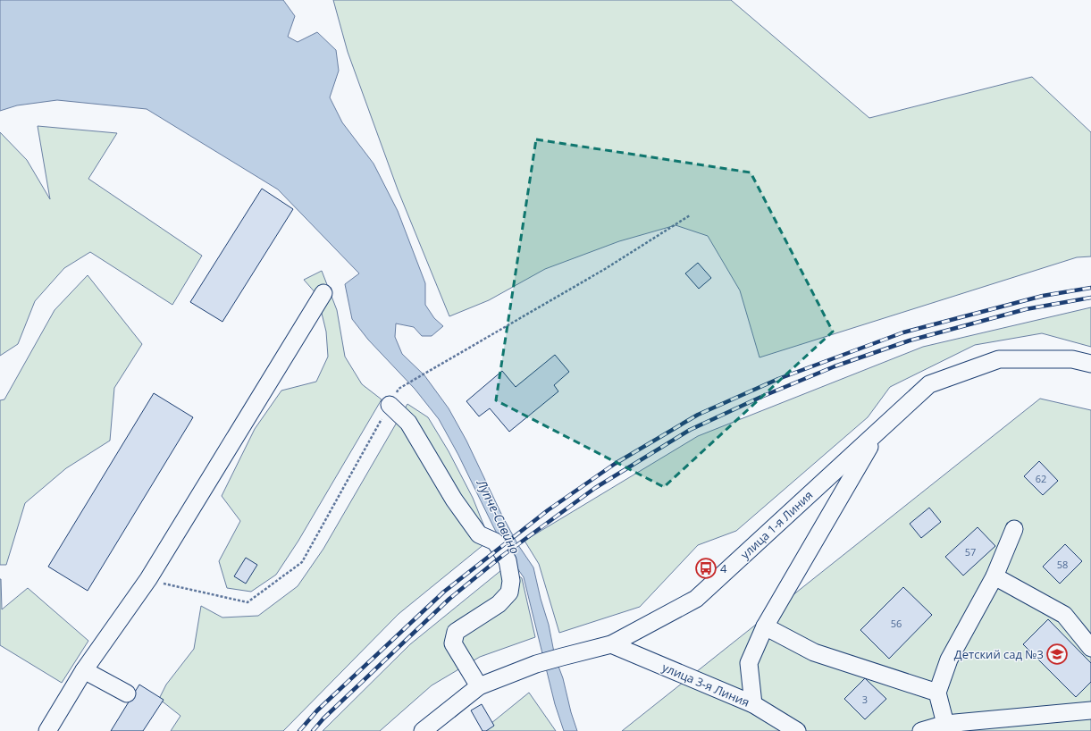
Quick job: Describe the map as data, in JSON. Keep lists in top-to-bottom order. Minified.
{"streets":{"street":["улица 1-я Линия","улица 3-я Линия"]},"crossings":[["улица 1-я Линия","улица 3-я Линия"]],"water":["Лупче-Савино"],"places":{"bus stop":["4"],"school or university":["Детский сад №3"]},"house_numbers":["62","57","58","56","3"]}
